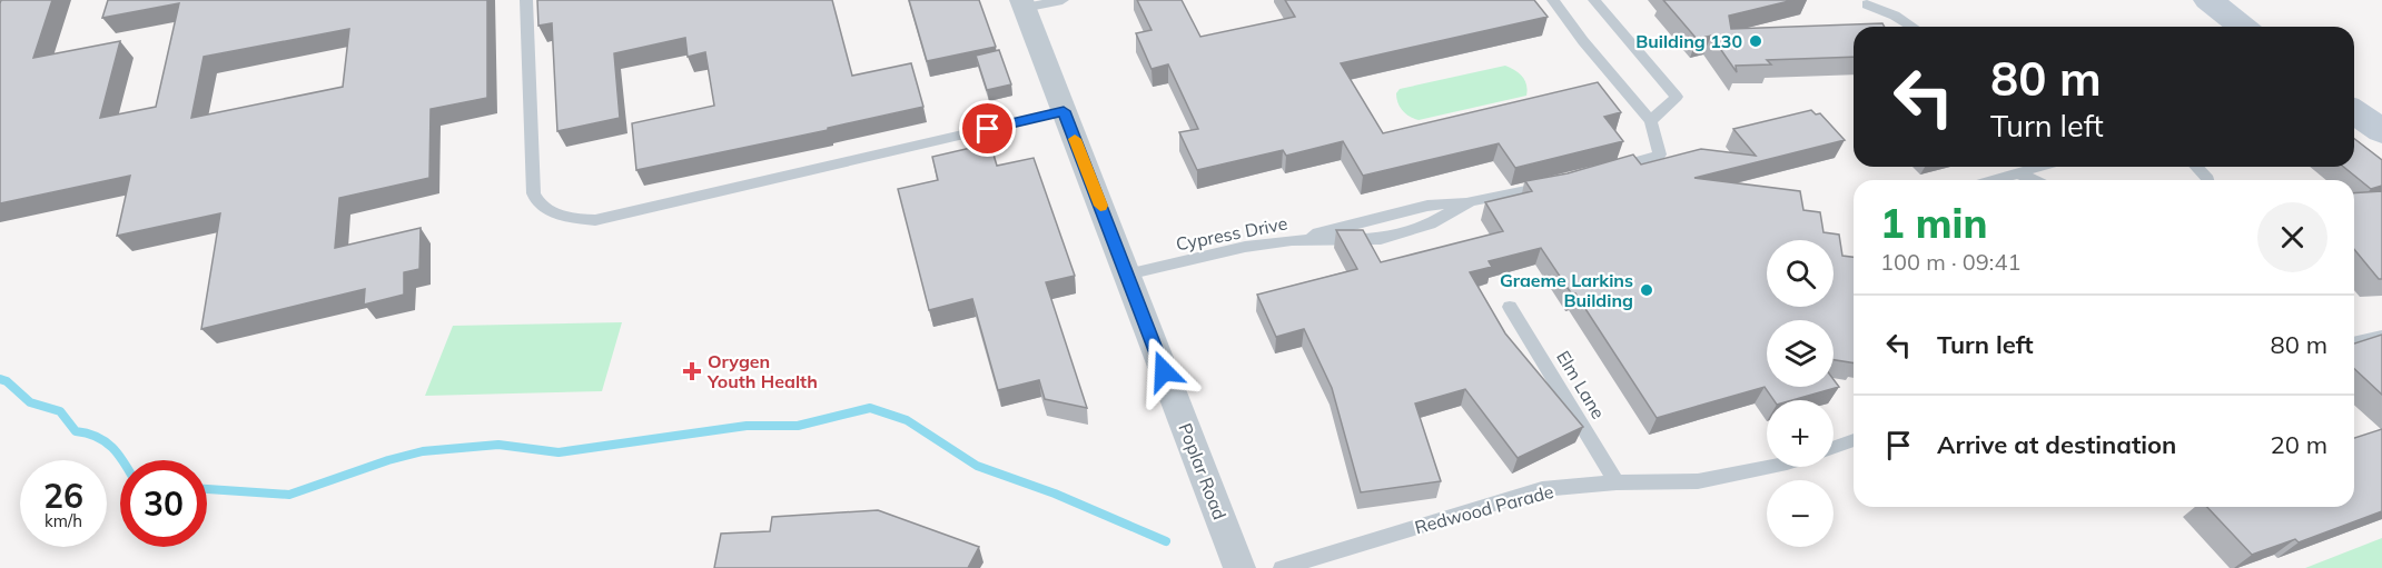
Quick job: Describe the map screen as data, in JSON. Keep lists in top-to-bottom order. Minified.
{"streets":{"street":["Poplar Road"],"lane":["Cypress Drive","Elm Lane","Redwood Parade"]},"crossings":[["Cypress Drive","Poplar Road"],["Elm Lane","Redwood Parade"]],"places":{"other":["Building 130","Graeme Larkins Building"],"health":["Orygen Youth Health"]},"page":{"turn":["80 m","Turn left"],"heading":["1 min","100 m · 09:41"],"map_buttons":["+","−"],"list":[{"name":"Turn left","value":"80 m"},{"name":"Arrive at destination","value":"20 m"}],"speed":"26 km/h","limit":"30"}}
